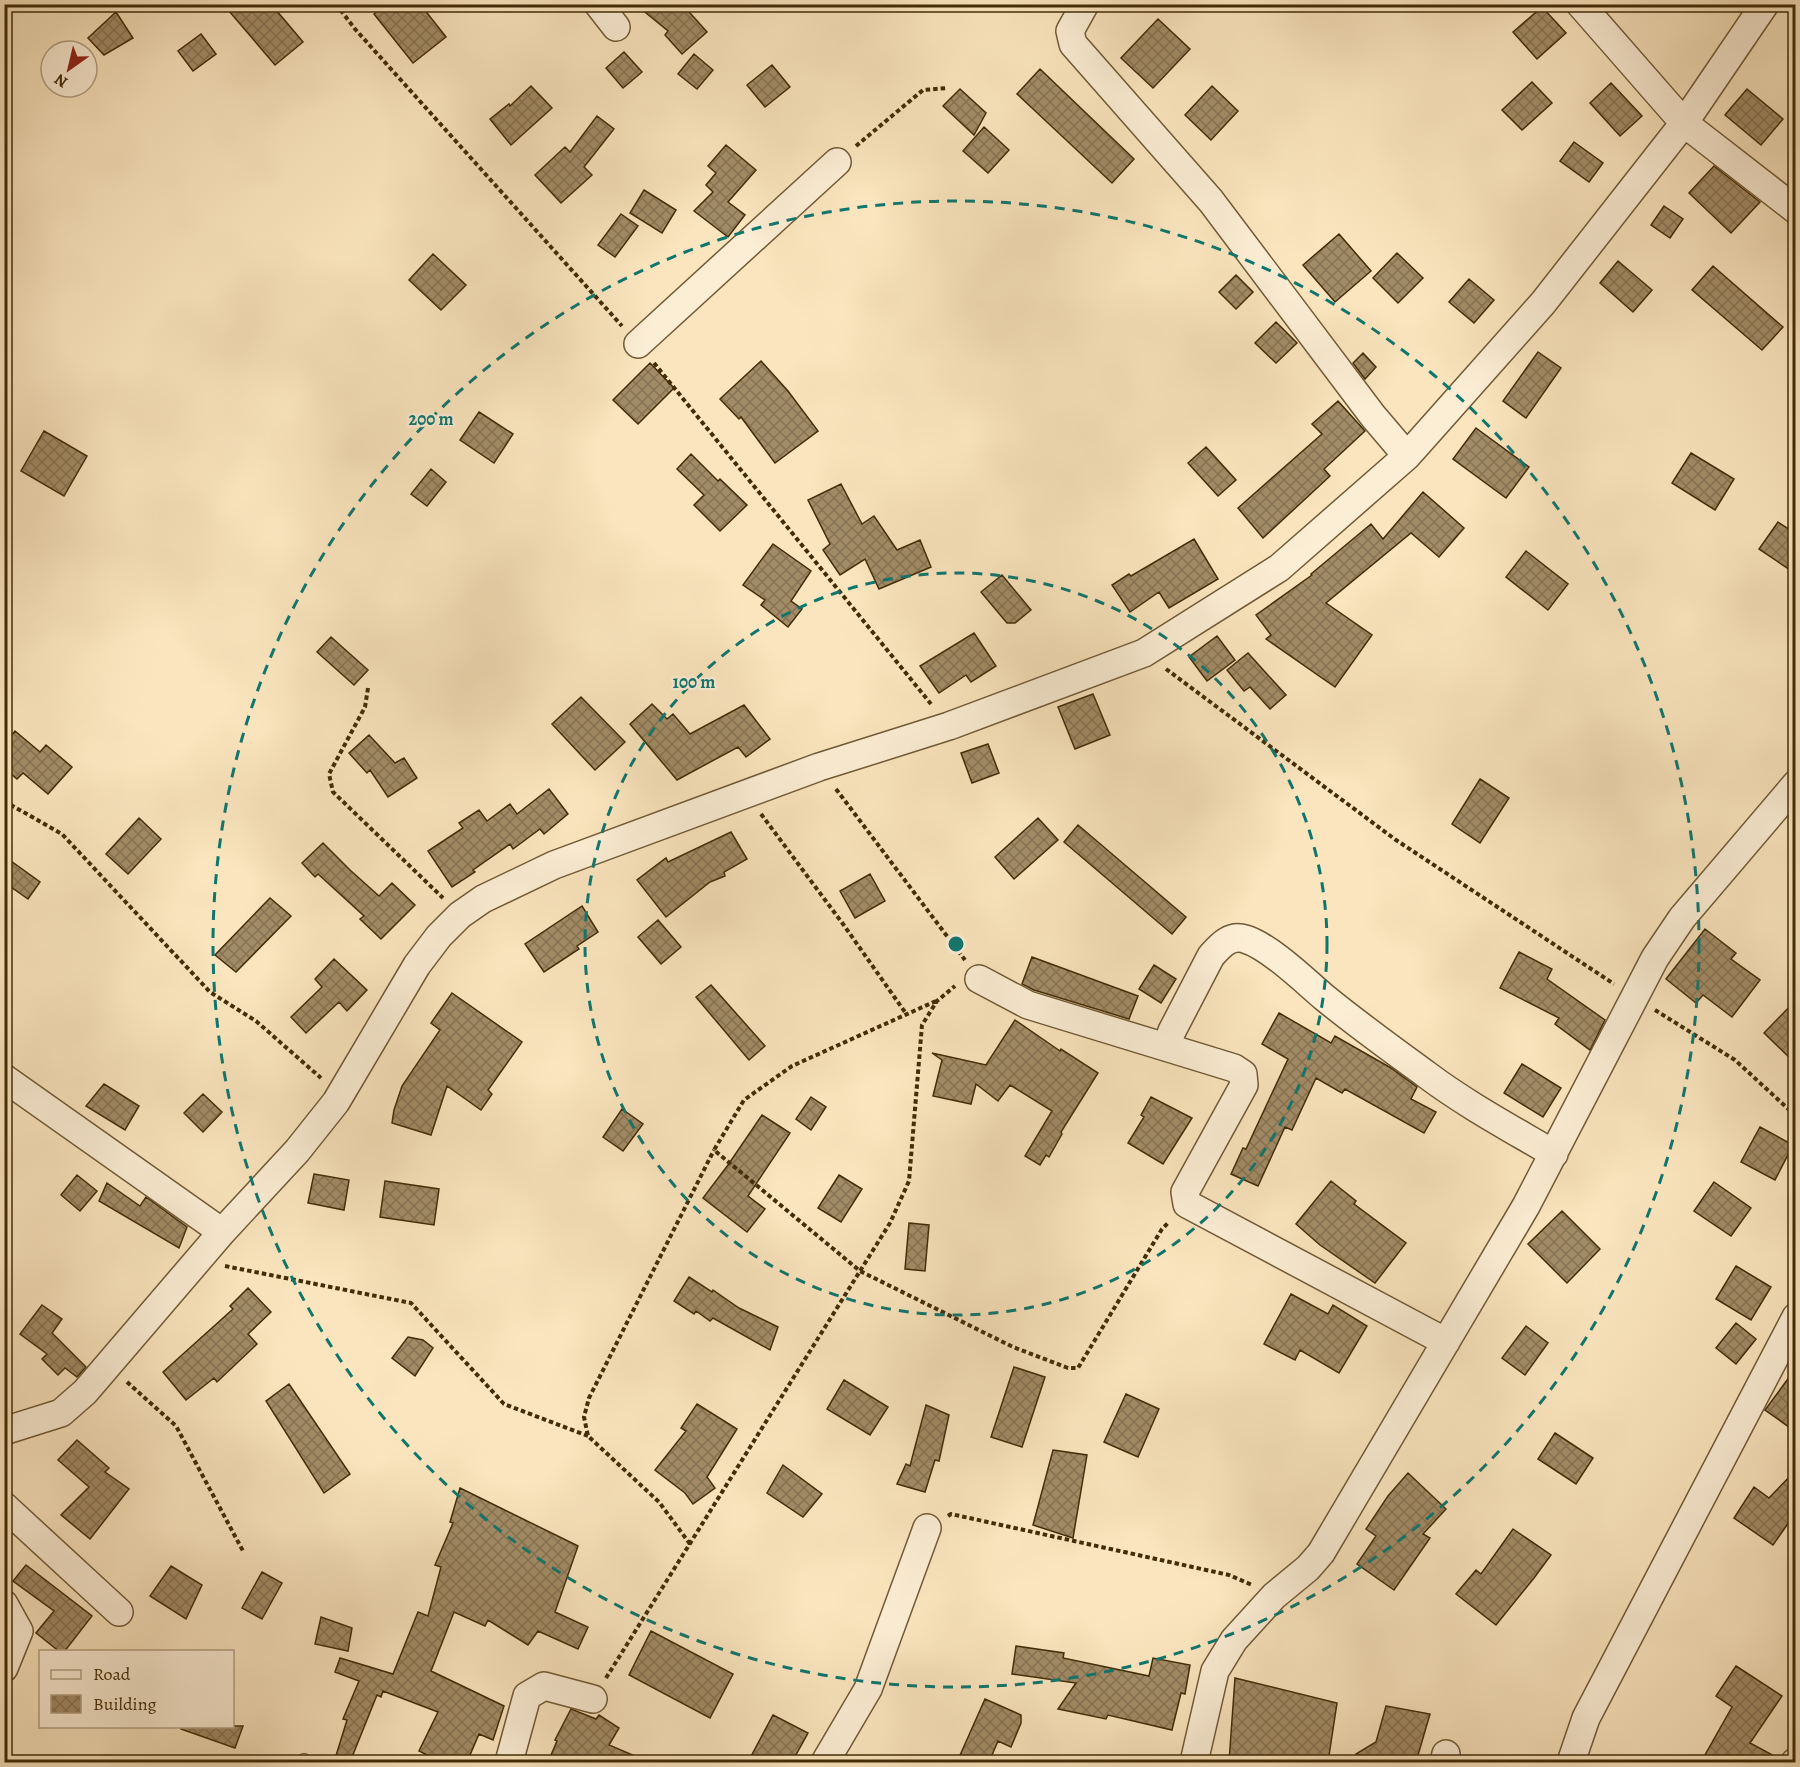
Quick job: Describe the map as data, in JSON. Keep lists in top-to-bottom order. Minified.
{"legend":["Road","Building"],"north":"bottom left","rings":["200 m","100 m"]}
